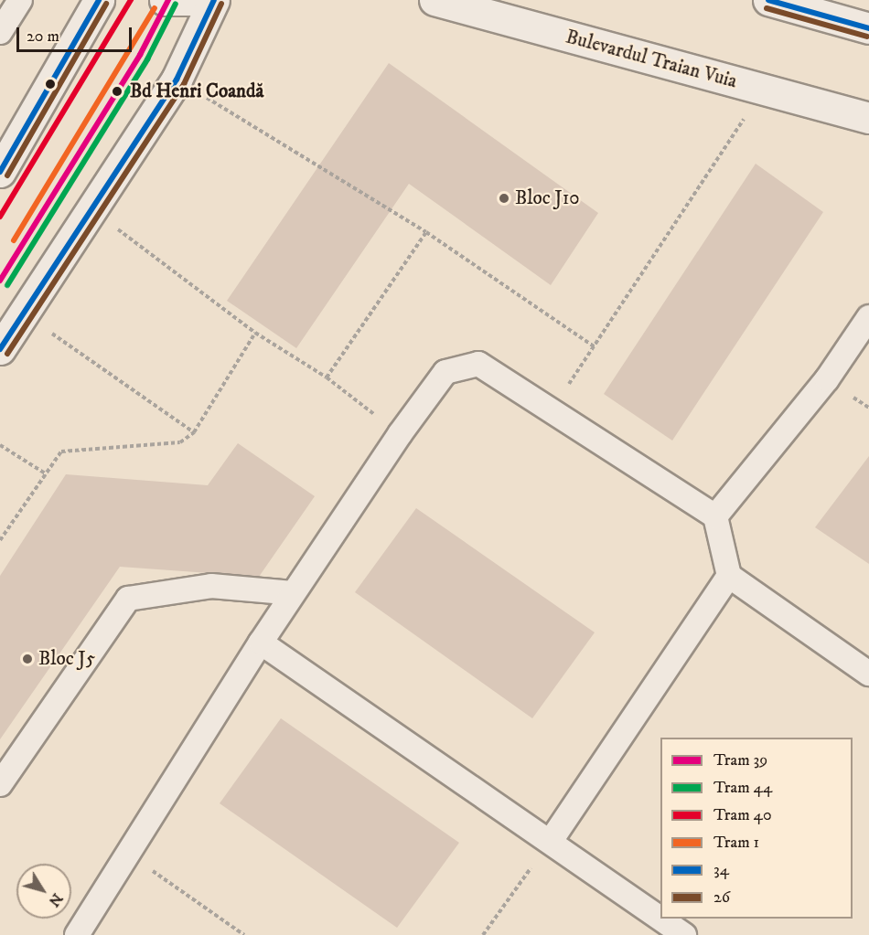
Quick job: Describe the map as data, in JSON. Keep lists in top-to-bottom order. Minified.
{"streets":{"main road":["Bulevardul Traian Vuia"]},"places":["Bd Henri Coandă","Bloc J10","Bloc J5"],"lines":["tram line 39","tram line 40","transit line 34","tram line 44","transit line 26","tram line 1"],"legend":["Tram 39","Tram 44","Tram 40","Tram 1","34","26"],"scale_bar":"20 m","north":"bottom right"}
